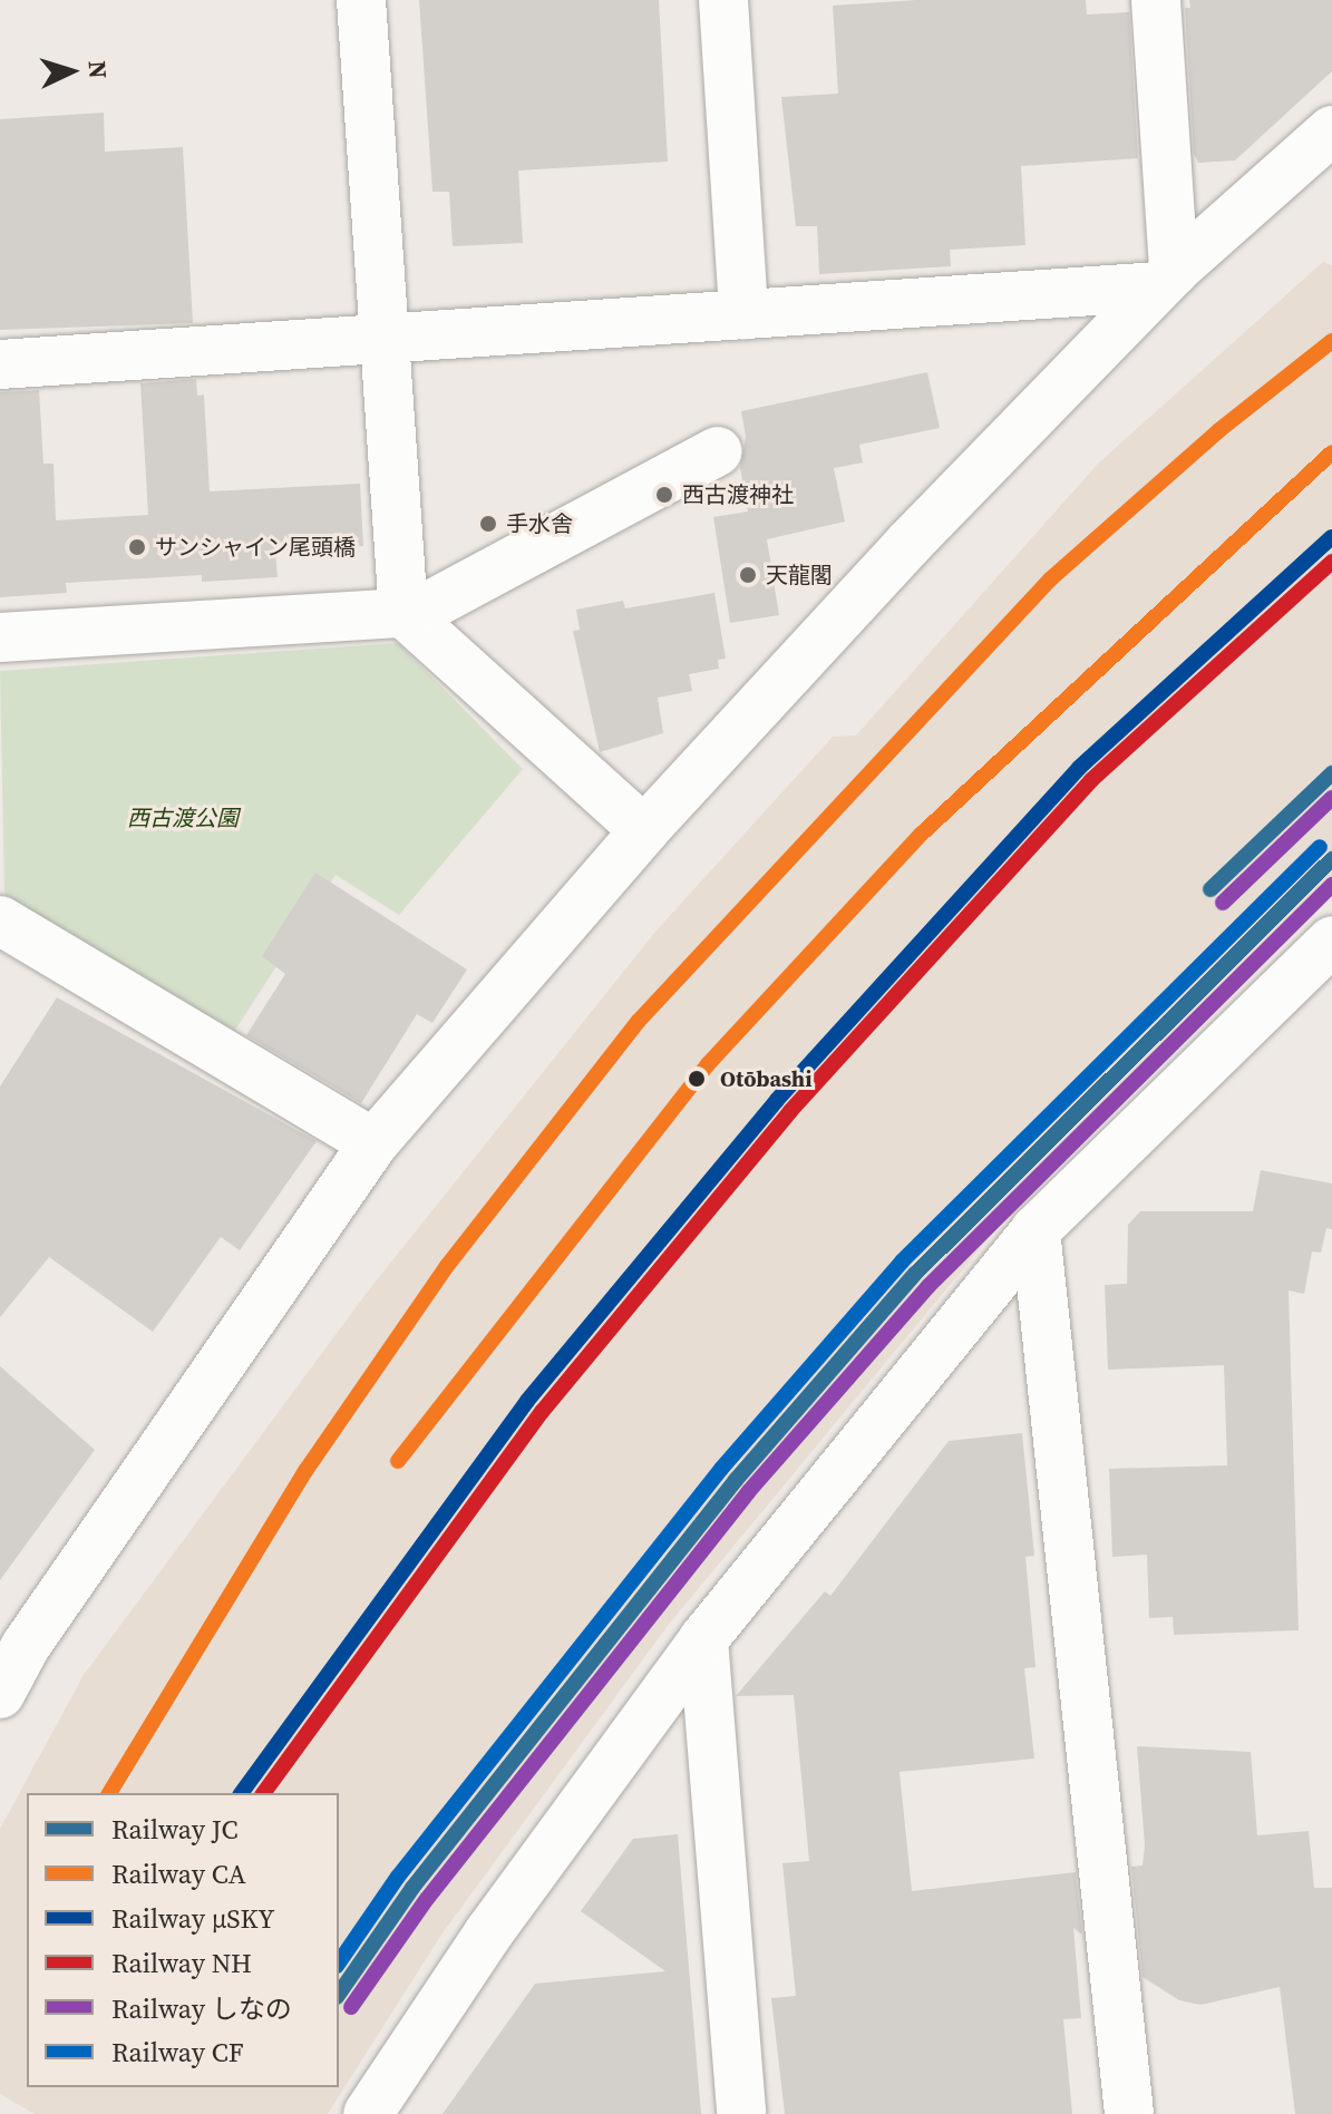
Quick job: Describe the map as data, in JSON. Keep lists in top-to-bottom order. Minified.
{"parks":["西古渡公園"],"places":["西古渡神社","手水舎","サンシャイン尾頭橋","天龍閣","Otōbashi"],"lines":["rail line CA","rail line μSKY","rail line NH","rail line JC","rail line しなの","rail line CF"],"legend":["Railway JC","Railway CA","Railway μSKY","Railway NH","Railway しなの","Railway CF"],"north":"right"}
